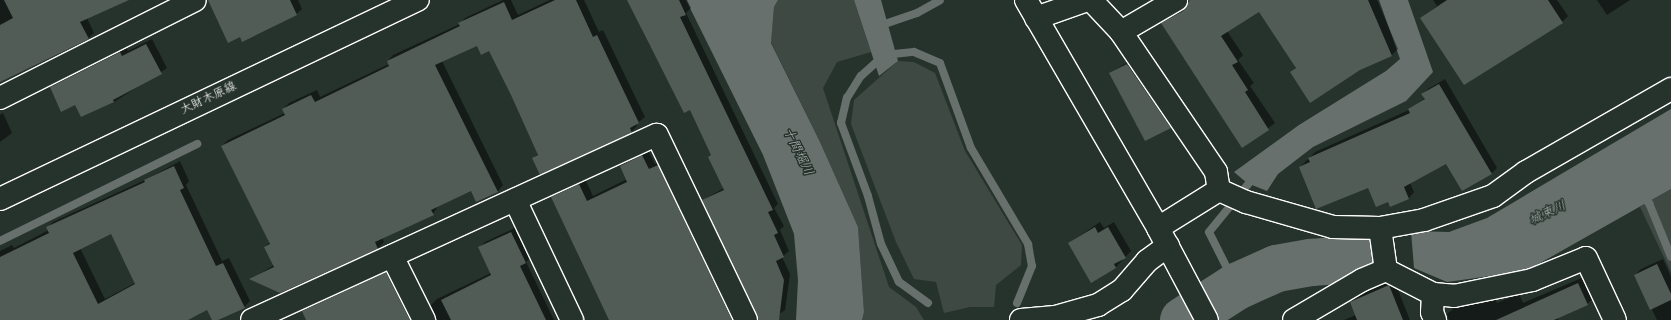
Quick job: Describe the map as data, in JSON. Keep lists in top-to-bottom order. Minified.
{"streets":{"street":["大財木原線"]},"water":["十間堀川","城東川"]}
